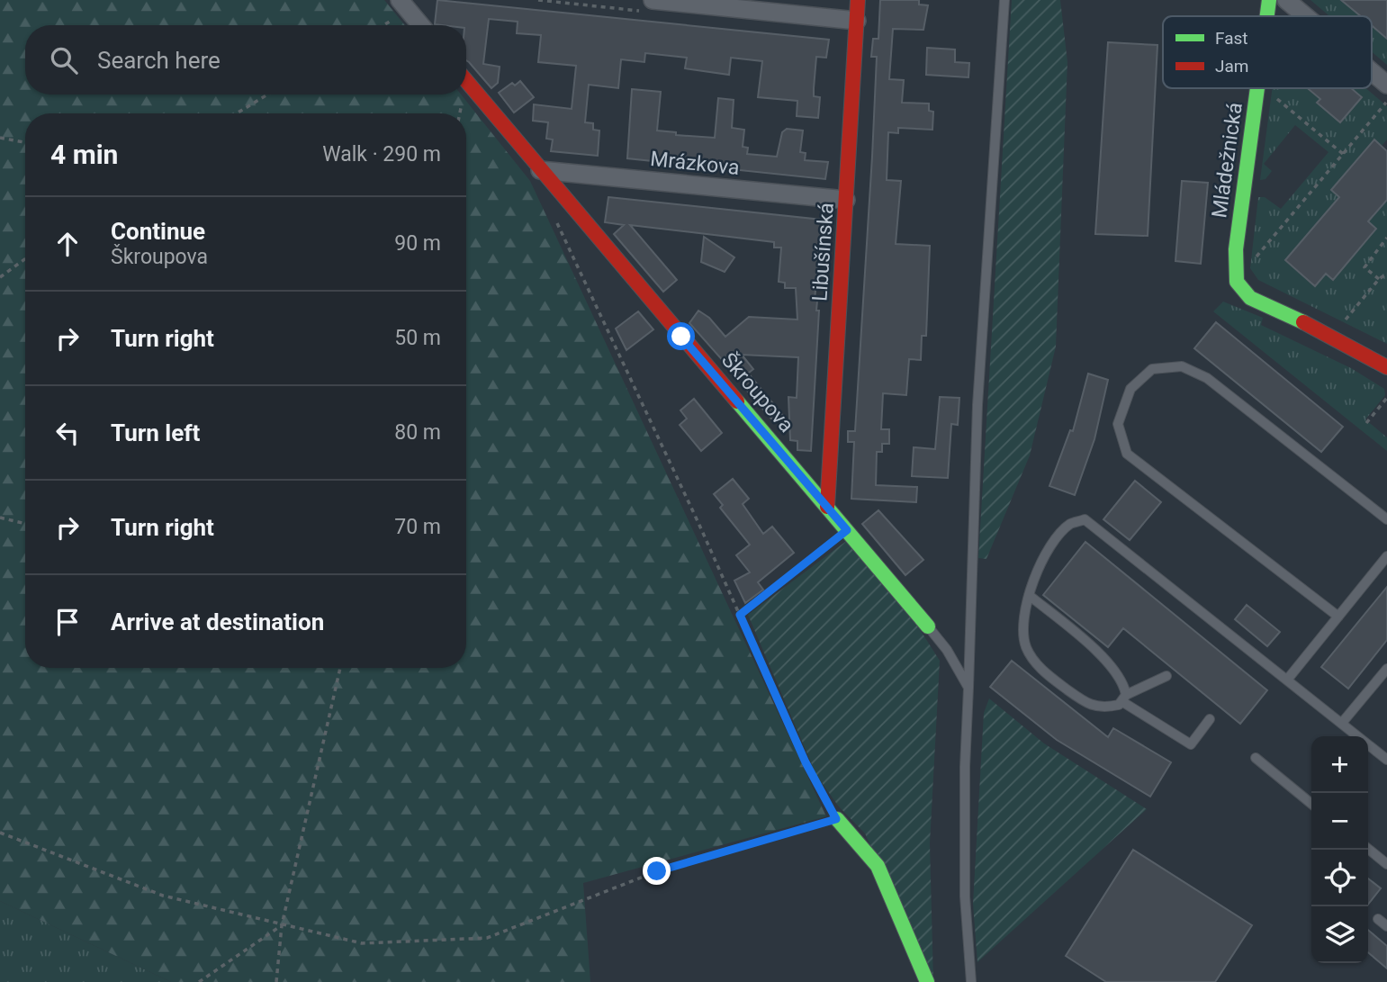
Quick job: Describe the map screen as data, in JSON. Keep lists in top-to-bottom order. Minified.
{"streets":{"street":["Mládežnická","Mrázkova","Libušínská","Škroupova"]},"crossings":[["Mrázkova","Libušínská"],["Mrázkova","Škroupova"],["Libušínská","Škroupova"]],"legend":["Fast","Jam"],"page":{"search":"Search here","heading":["4 min","Walk · 290 m"],"list":[["Continue","Škroupova","90 m"],["Turn right","50 m"],["Turn left","80 m"],["Turn right","70 m"],"Arrive at destination"],"map_buttons":["+","−"]}}
